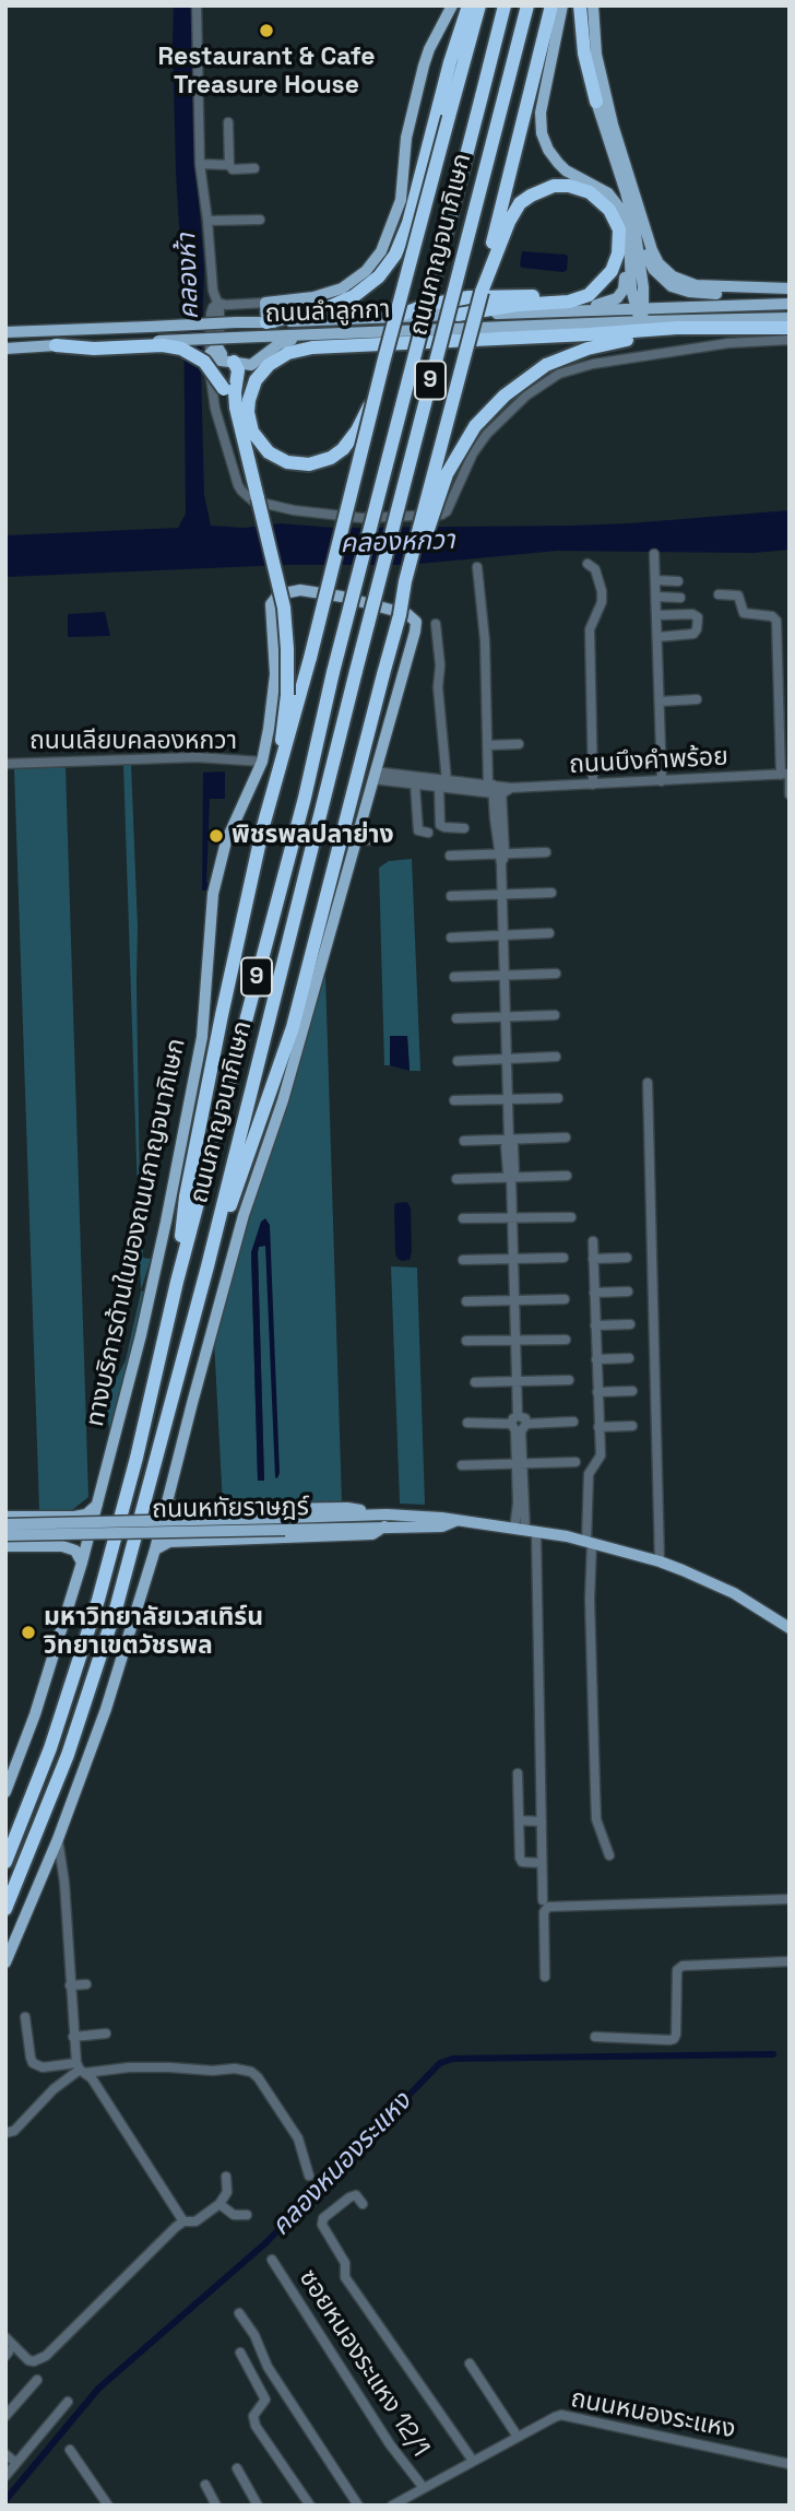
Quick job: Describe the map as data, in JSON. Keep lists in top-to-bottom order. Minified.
{"streets":{"highway":["ถนนกาญจนาภิเษก","9"],"main road":["ถนนลำลูกกา","ทางบริการด้านในของถนนกาญจนาภิเษก","ถนนหทัยราษฎร์"],"street":["ถนนเลียบคลองหกวา","ถนนบึงคำพร้อย","ซอยหนองระแหง 12/1","ถนนหนองระแหง"]},"crossings":[["ถนนเลียบคลองหกวา","ทางบริการด้านในของถนนกาญจนาภิเษก"],["ถนนบึงคำพร้อย","ทางบริการด้านในของถนนกาญจนาภิเษก"],["ซอยหนองระแหง 12/1","ถนนหนองระแหง"]],"water":["คลองห้า","คลองหกวา","คลองหนองระแหง"],"places":["Restaurant & Cafe Treasure House","พิชรพลปลาย่าง","มหาวิทยาลัยเวสเทิร์น วิทยาเขตวัชรพล"]}
